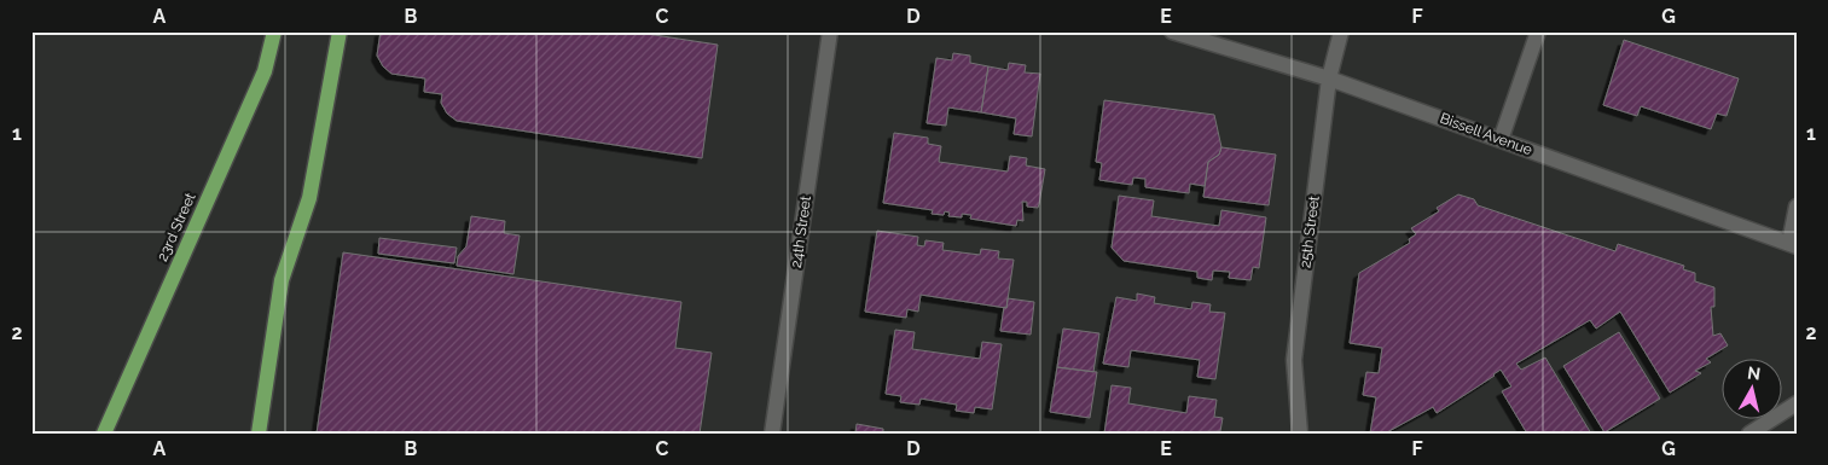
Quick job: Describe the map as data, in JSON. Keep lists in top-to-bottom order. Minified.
{"streets":{"main road":["23rd Street"],"street":["Bissell Avenue","24th Street","25th Street"]},"crossings":[["Bissell Avenue","25th Street"]],"north":"top","grid":{"columns":["A","B","C","D","E","F","G"],"rows":["1","2"]}}
